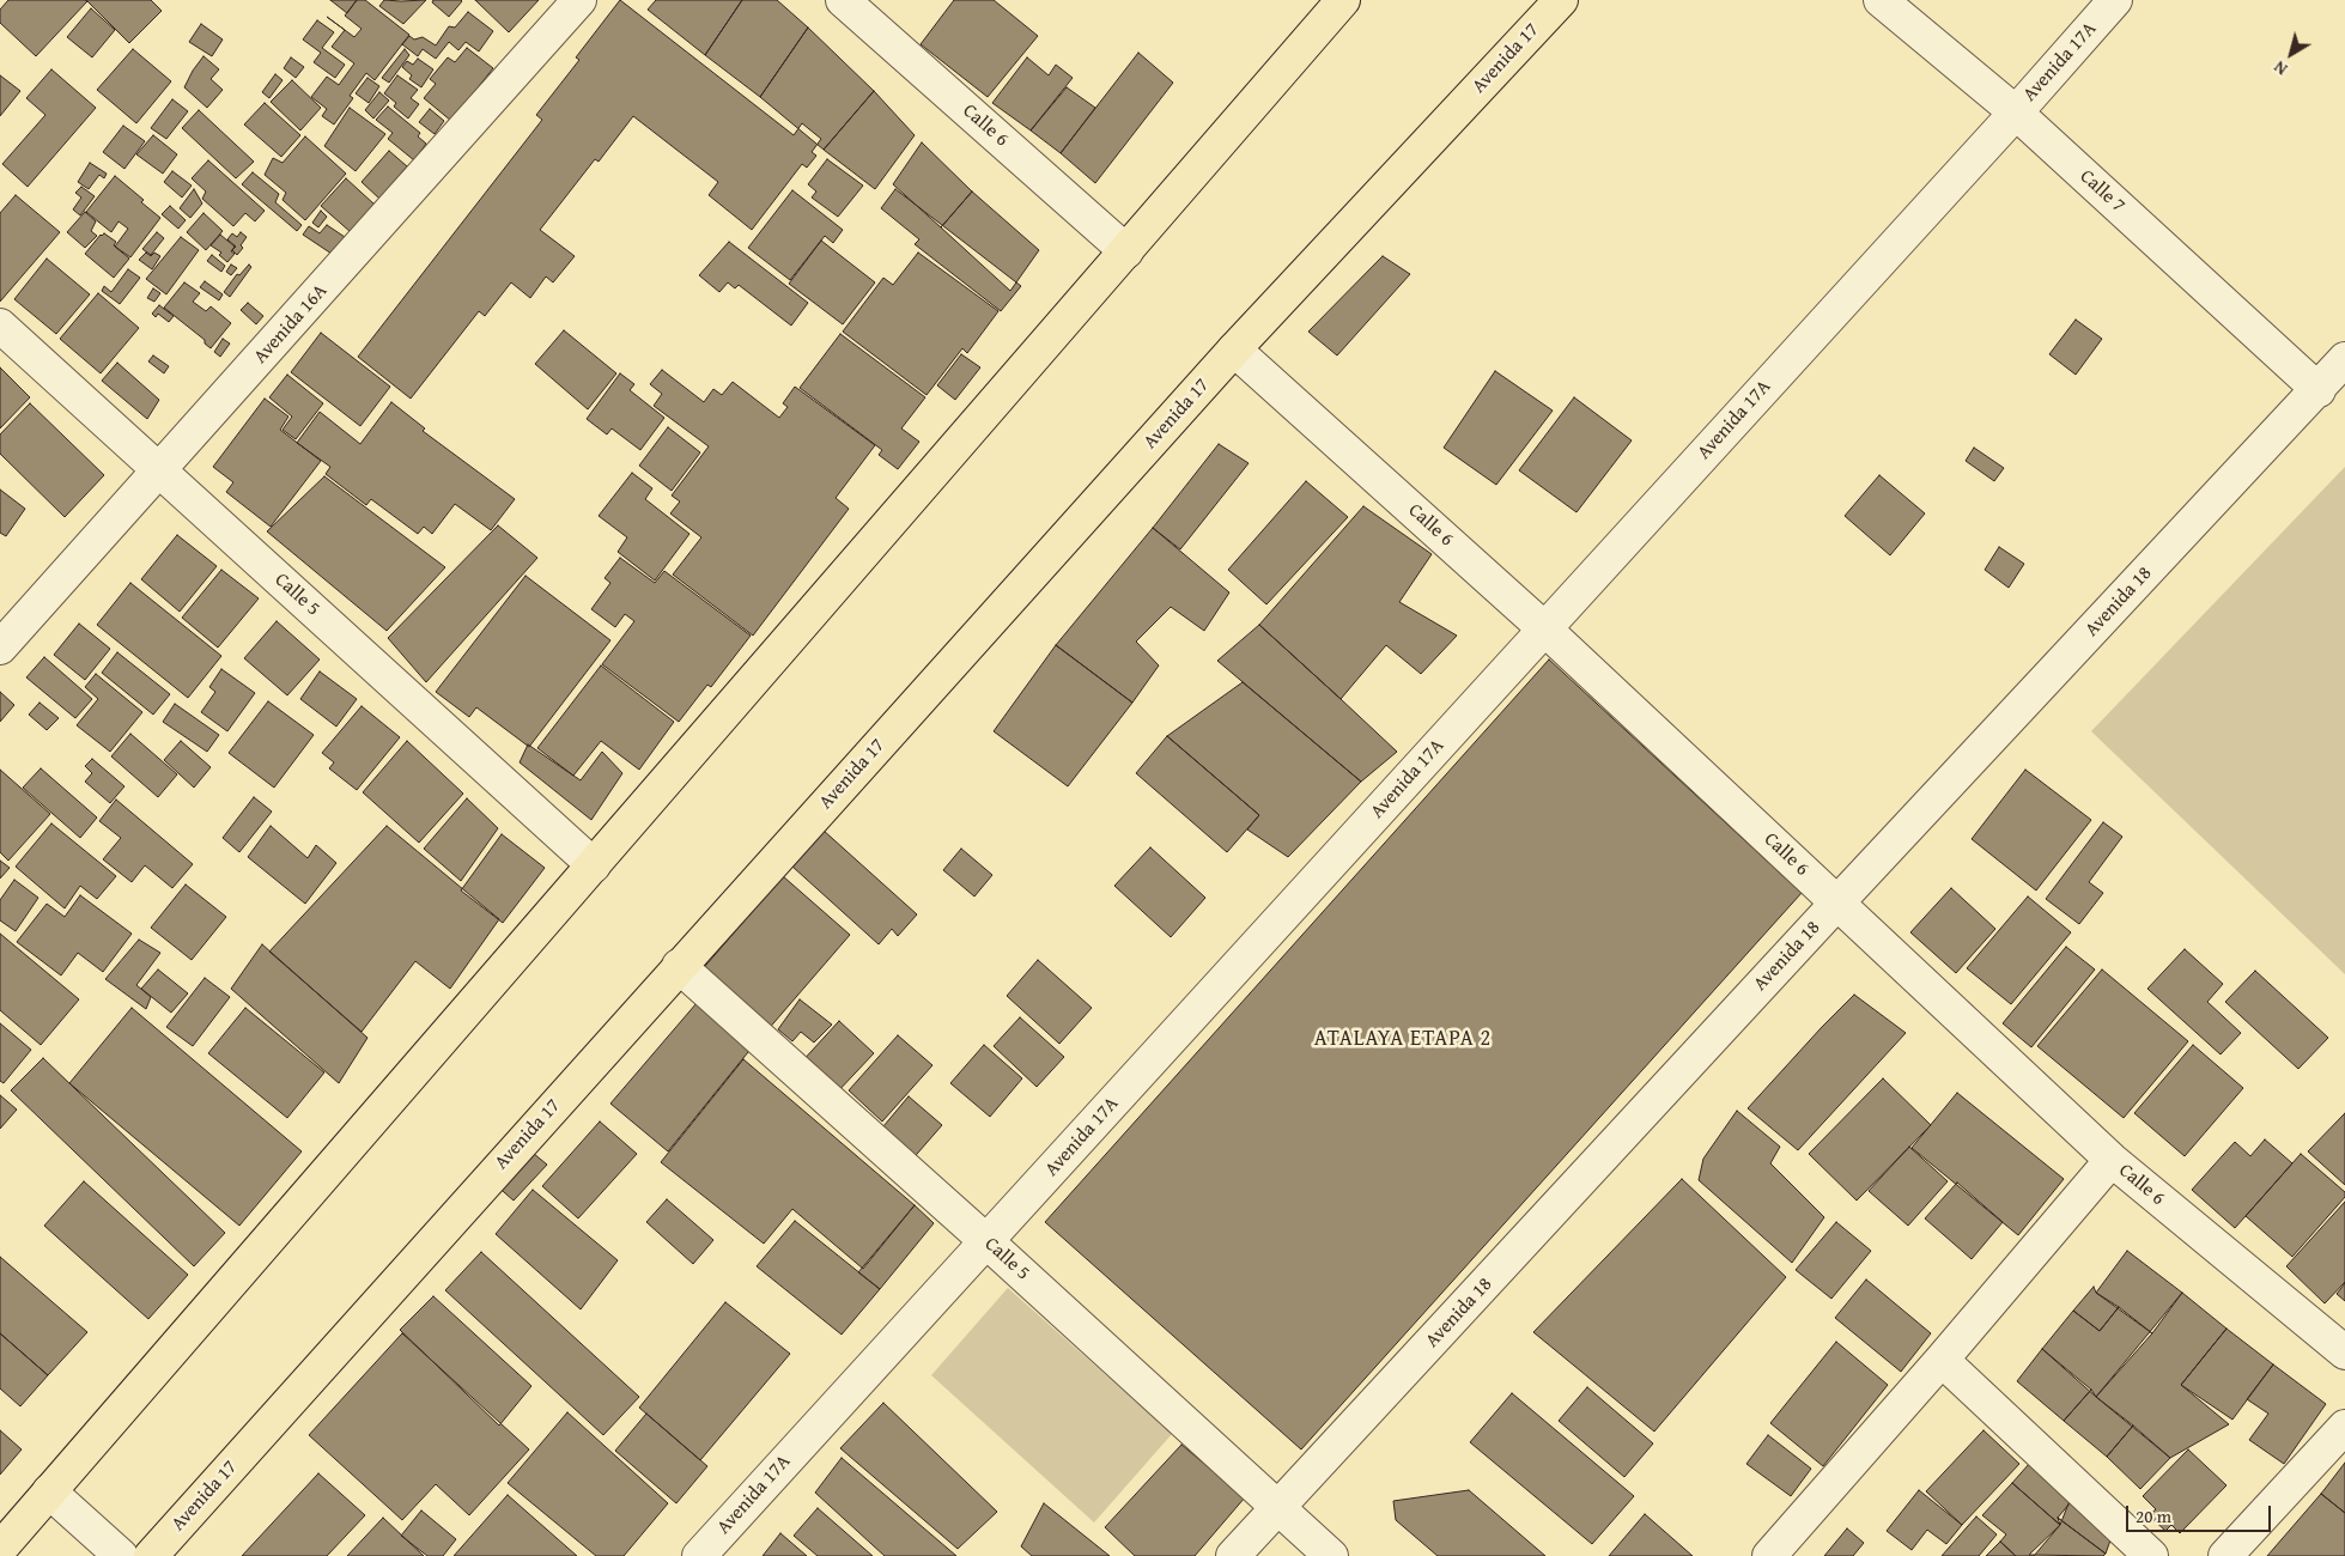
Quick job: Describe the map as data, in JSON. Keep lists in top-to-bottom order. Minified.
{"streets":{"main road":["Avenida 17"],"street":["Avenida 17A","Calle 6","Calle 7","Avenida 16A","Calle 5","Avenida 18"]},"crossings":[["Avenida 17","Calle 6"],["Avenida 17","Calle 5"],["Avenida 17A","Calle 6"],["Avenida 17A","Calle 7"],["Avenida 17A","Calle 5"],["Calle 6","Avenida 18"],["Calle 7","Avenida 18"],["Avenida 16A","Calle 5"],["Calle 5","Avenida 18"]],"districts":["ATALAYA ETAPA 2"],"scale_bar":"20 m","north":"bottom left"}
